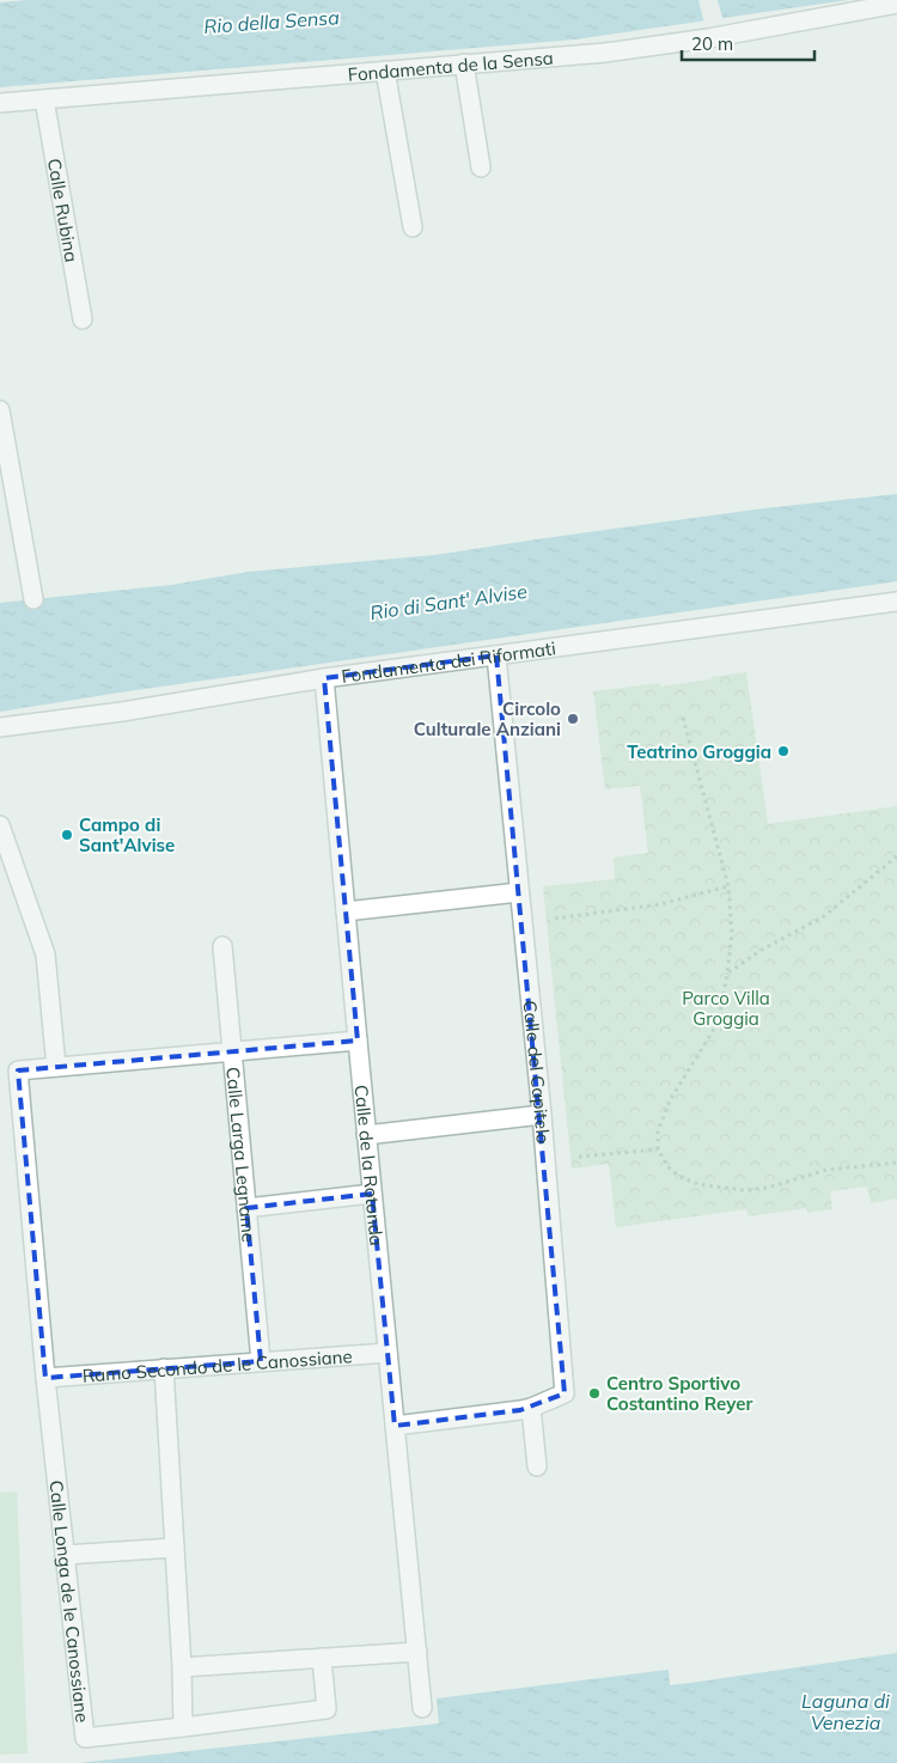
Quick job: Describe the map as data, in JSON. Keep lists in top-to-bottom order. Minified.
{"streets":{"street":["Fondamenta de la Sensa","Calle Rubina","Fondamenta dei Riformati","Calle del Capitelo","Calle Larga Legname","Calle de la Rotonda","Ramo Secondo de le Canossiane","Calle Longa de le Canossiane"]},"crossings":[["Fondamenta de la Sensa","Calle Rubina"],["Fondamenta dei Riformati","Calle del Capitelo"],["Fondamenta dei Riformati","Calle de la Rotonda"],["Calle Larga Legname","Ramo Secondo de le Canossiane"],["Calle de la Rotonda","Ramo Secondo de le Canossiane"],["Ramo Secondo de le Canossiane","Calle Longa de le Canossiane"]],"water":["Rio della Sensa","Rio di Sant' Alvise","Laguna di Venezia"],"parks":["Parco Villa Groggia"],"places":["Circolo Culturale Anziani","Teatrino Groggia","Campo di Sant'Alvise","Centro Sportivo Costantino Reyer"],"scale_bar":"20 m"}
